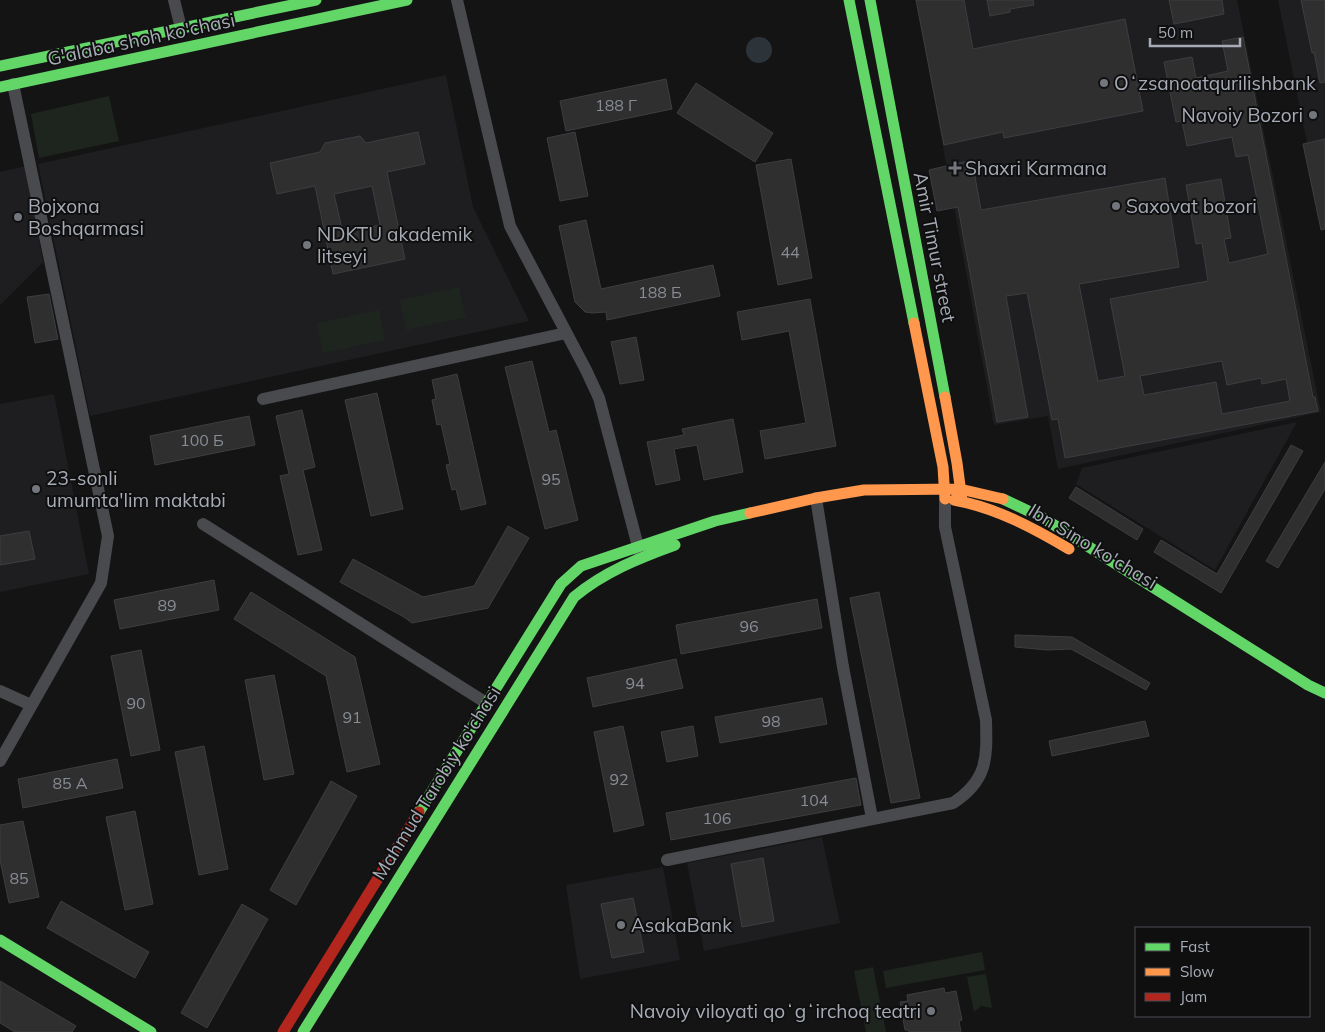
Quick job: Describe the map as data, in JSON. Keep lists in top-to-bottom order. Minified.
{"streets":{"main road":["G'alaba shoh ko'chasi","Amir Timur street","Ibn Sino ko'chasi","Mahmud Tarobiy ko'chasi"]},"crossings":[["Amir Timur street","Ibn Sino ko'chasi"],["Amir Timur street","Mahmud Tarobiy ko'chasi"],["Ibn Sino ko'chasi","Mahmud Tarobiy ko'chasi"]],"places":{"other":["Oʻzsanoatqurilishbank","Navoiy Bozori","Saxovat bozori","Bojxona Boshqarmasi","NDKTU akademik litseyi","23-sonli umumta'lim maktabi","AsakaBank","Navoiy viloyati qoʻgʻirchoq teatri"],"health":["Shaxri Karmana"]},"house_numbers":["188 Г","44","188 Б","100 Б","95","89","96","94","90","91","98","92","85 А","104","106","85"],"legend":["Fast","Slow","Jam"],"scale_bar":"50 m"}
